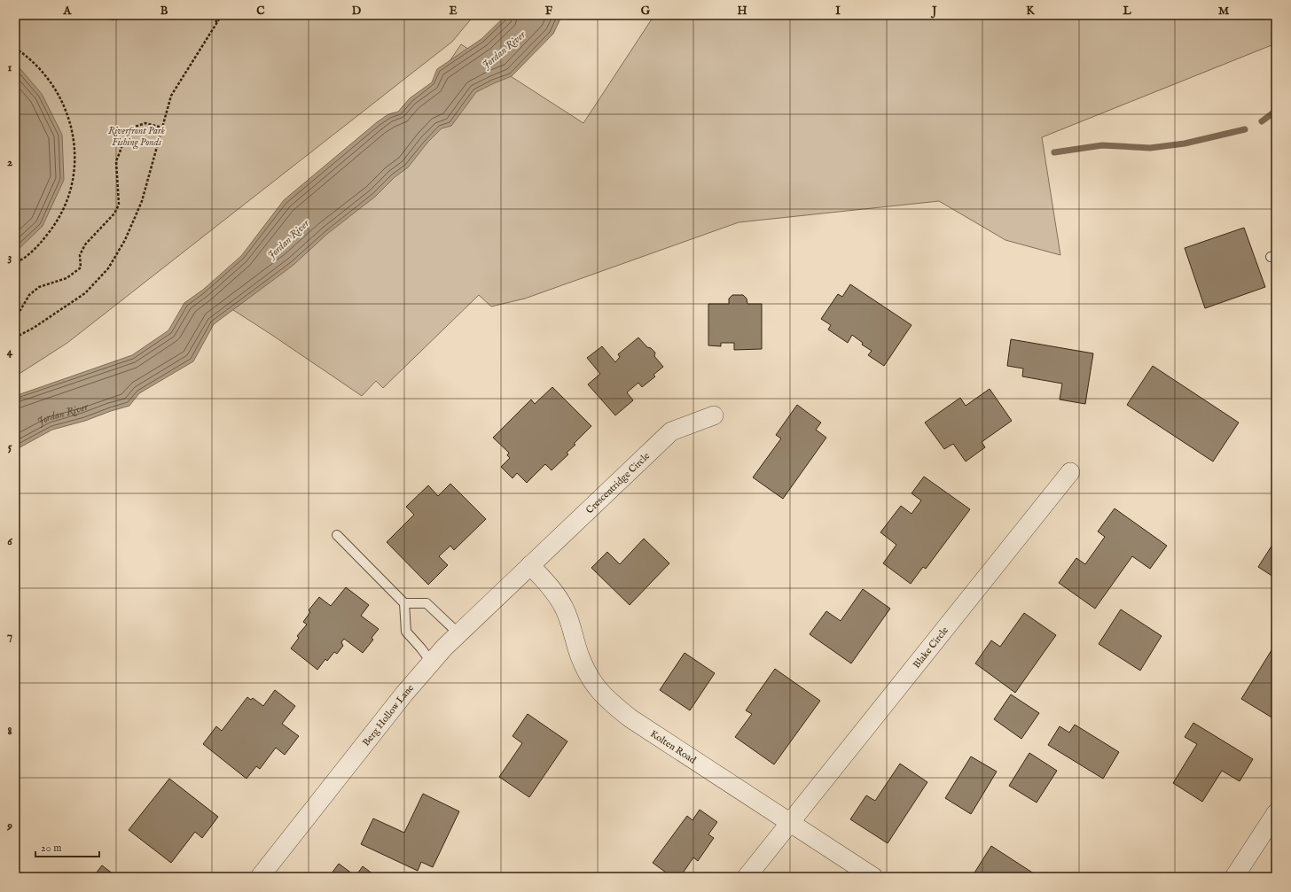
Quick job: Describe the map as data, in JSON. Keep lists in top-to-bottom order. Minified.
{"streets":{"street":["Crescentridge Circle","Blake Circle","Berg Hollow Lane","Kolten Road"]},"crossings":[["Crescentridge Circle","Berg Hollow Lane"],["Crescentridge Circle","Kolten Road"],["Blake Circle","Kolten Road"],["Berg Hollow Lane","Kolten Road"]],"water":["Jordan River"],"parks":["Riverfront Park Fishing Ponds"],"scale_bar":"20 m","grid":{"columns":["A","B","C","D","E","F","G","H","I","J","K","L","M"],"rows":["1","2","3","4","5","6","7","8","9"]}}
